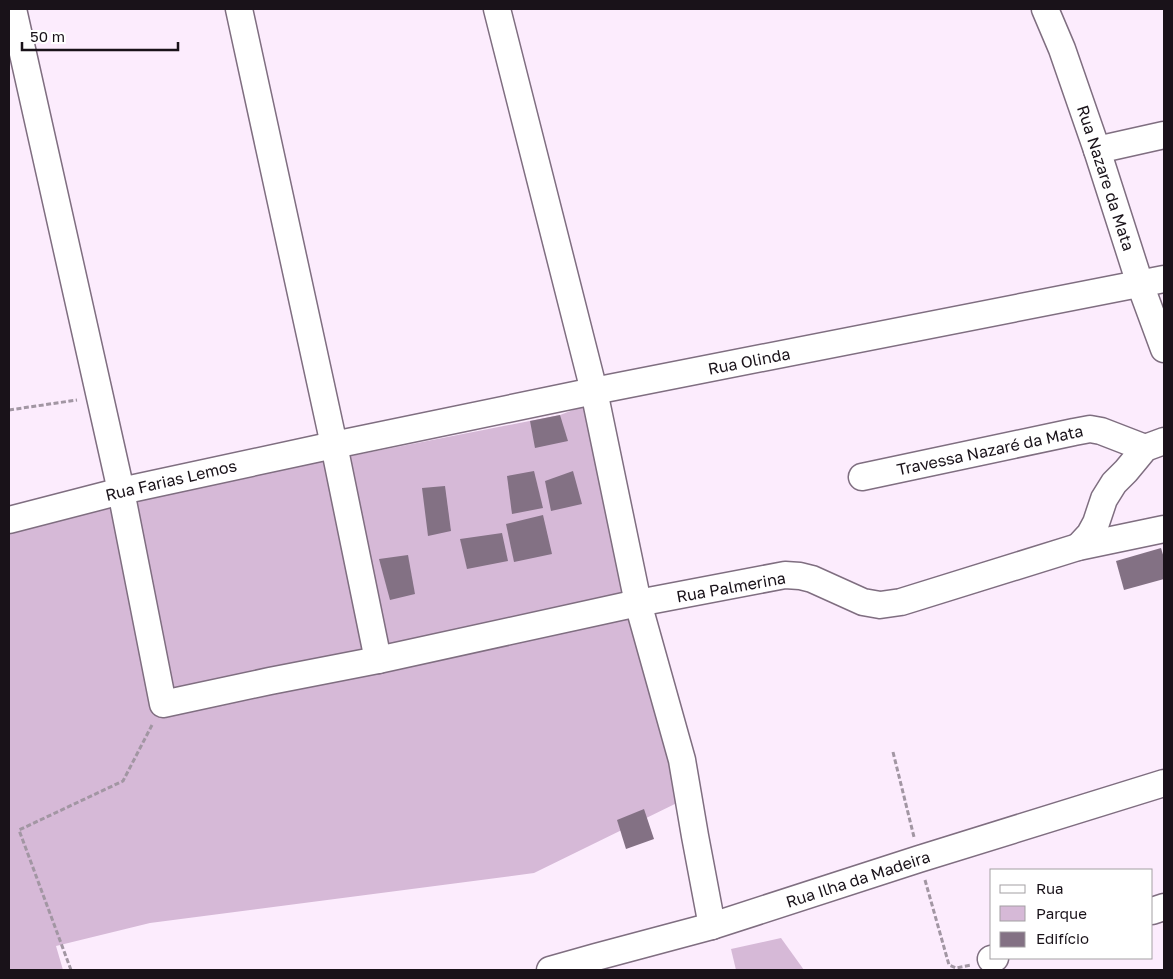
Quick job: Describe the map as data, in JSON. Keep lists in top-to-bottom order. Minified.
{"streets":{"street":["Rua Nazare da Mata","Rua Olinda","Travessa Nazaré da Mata","Rua Farias Lemos","Rua Palmerina","Rua Ilha da Madeira"]},"crossings":[["Rua Nazare da Mata","Rua Olinda"],["Rua Olinda","Rua Farias Lemos"]],"legend":["Rua","Parque","Edifício"],"scale_bar":"50 m"}
